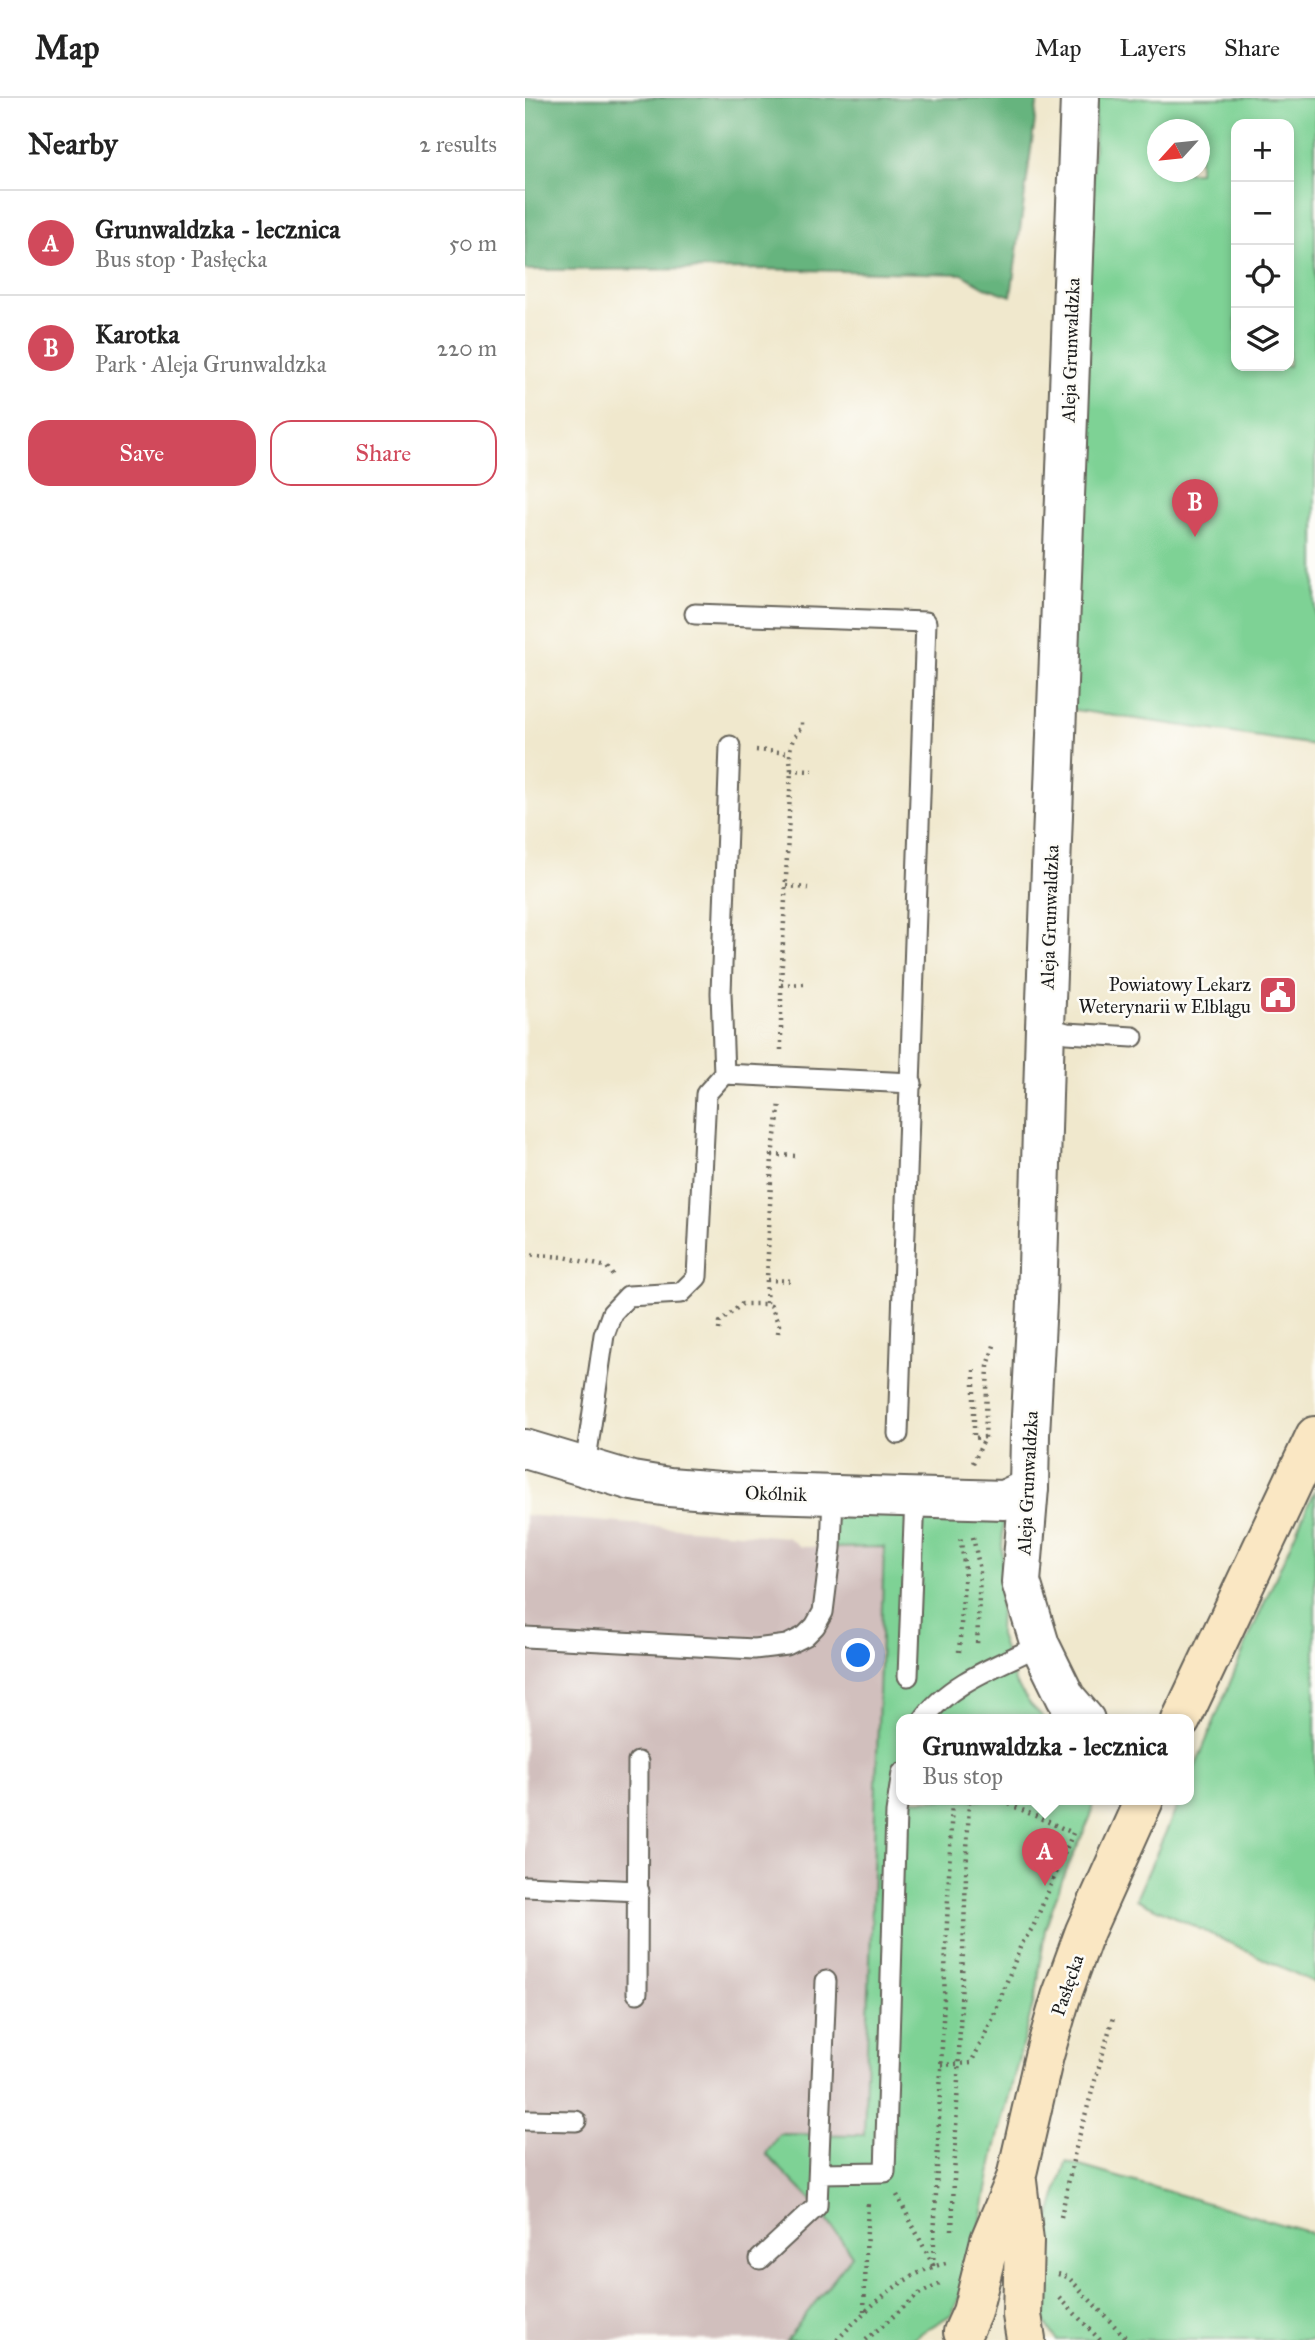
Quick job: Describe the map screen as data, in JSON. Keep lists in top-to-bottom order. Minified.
{"streets":{"main road":["Pasłęcka"],"street":["Aleja Grunwaldzka","Okólnik"]},"crossings":[["Aleja Grunwaldzka","Okólnik"]],"places":{"public building":["Powiatowy Lekarz Weterynarii w Elblągu"]},"north":"bottom left","page":{"header":"Map","nav":["Map","Layers","Share"],"heading":["Nearby","2 results"],"map_buttons":["+","−"],"list":[{"mark":"A","name":"Grunwaldzka - lecznica","note":"Bus stop · Pasłęcka","value":"50 m"},{"mark":"B","name":"Karotka","note":"Park · Aleja Grunwaldzka","value":"220 m"}],"buttons":["Save","Share"],"pins":["B","A"],"popup":["Grunwaldzka - lecznica","Bus stop"]}}
